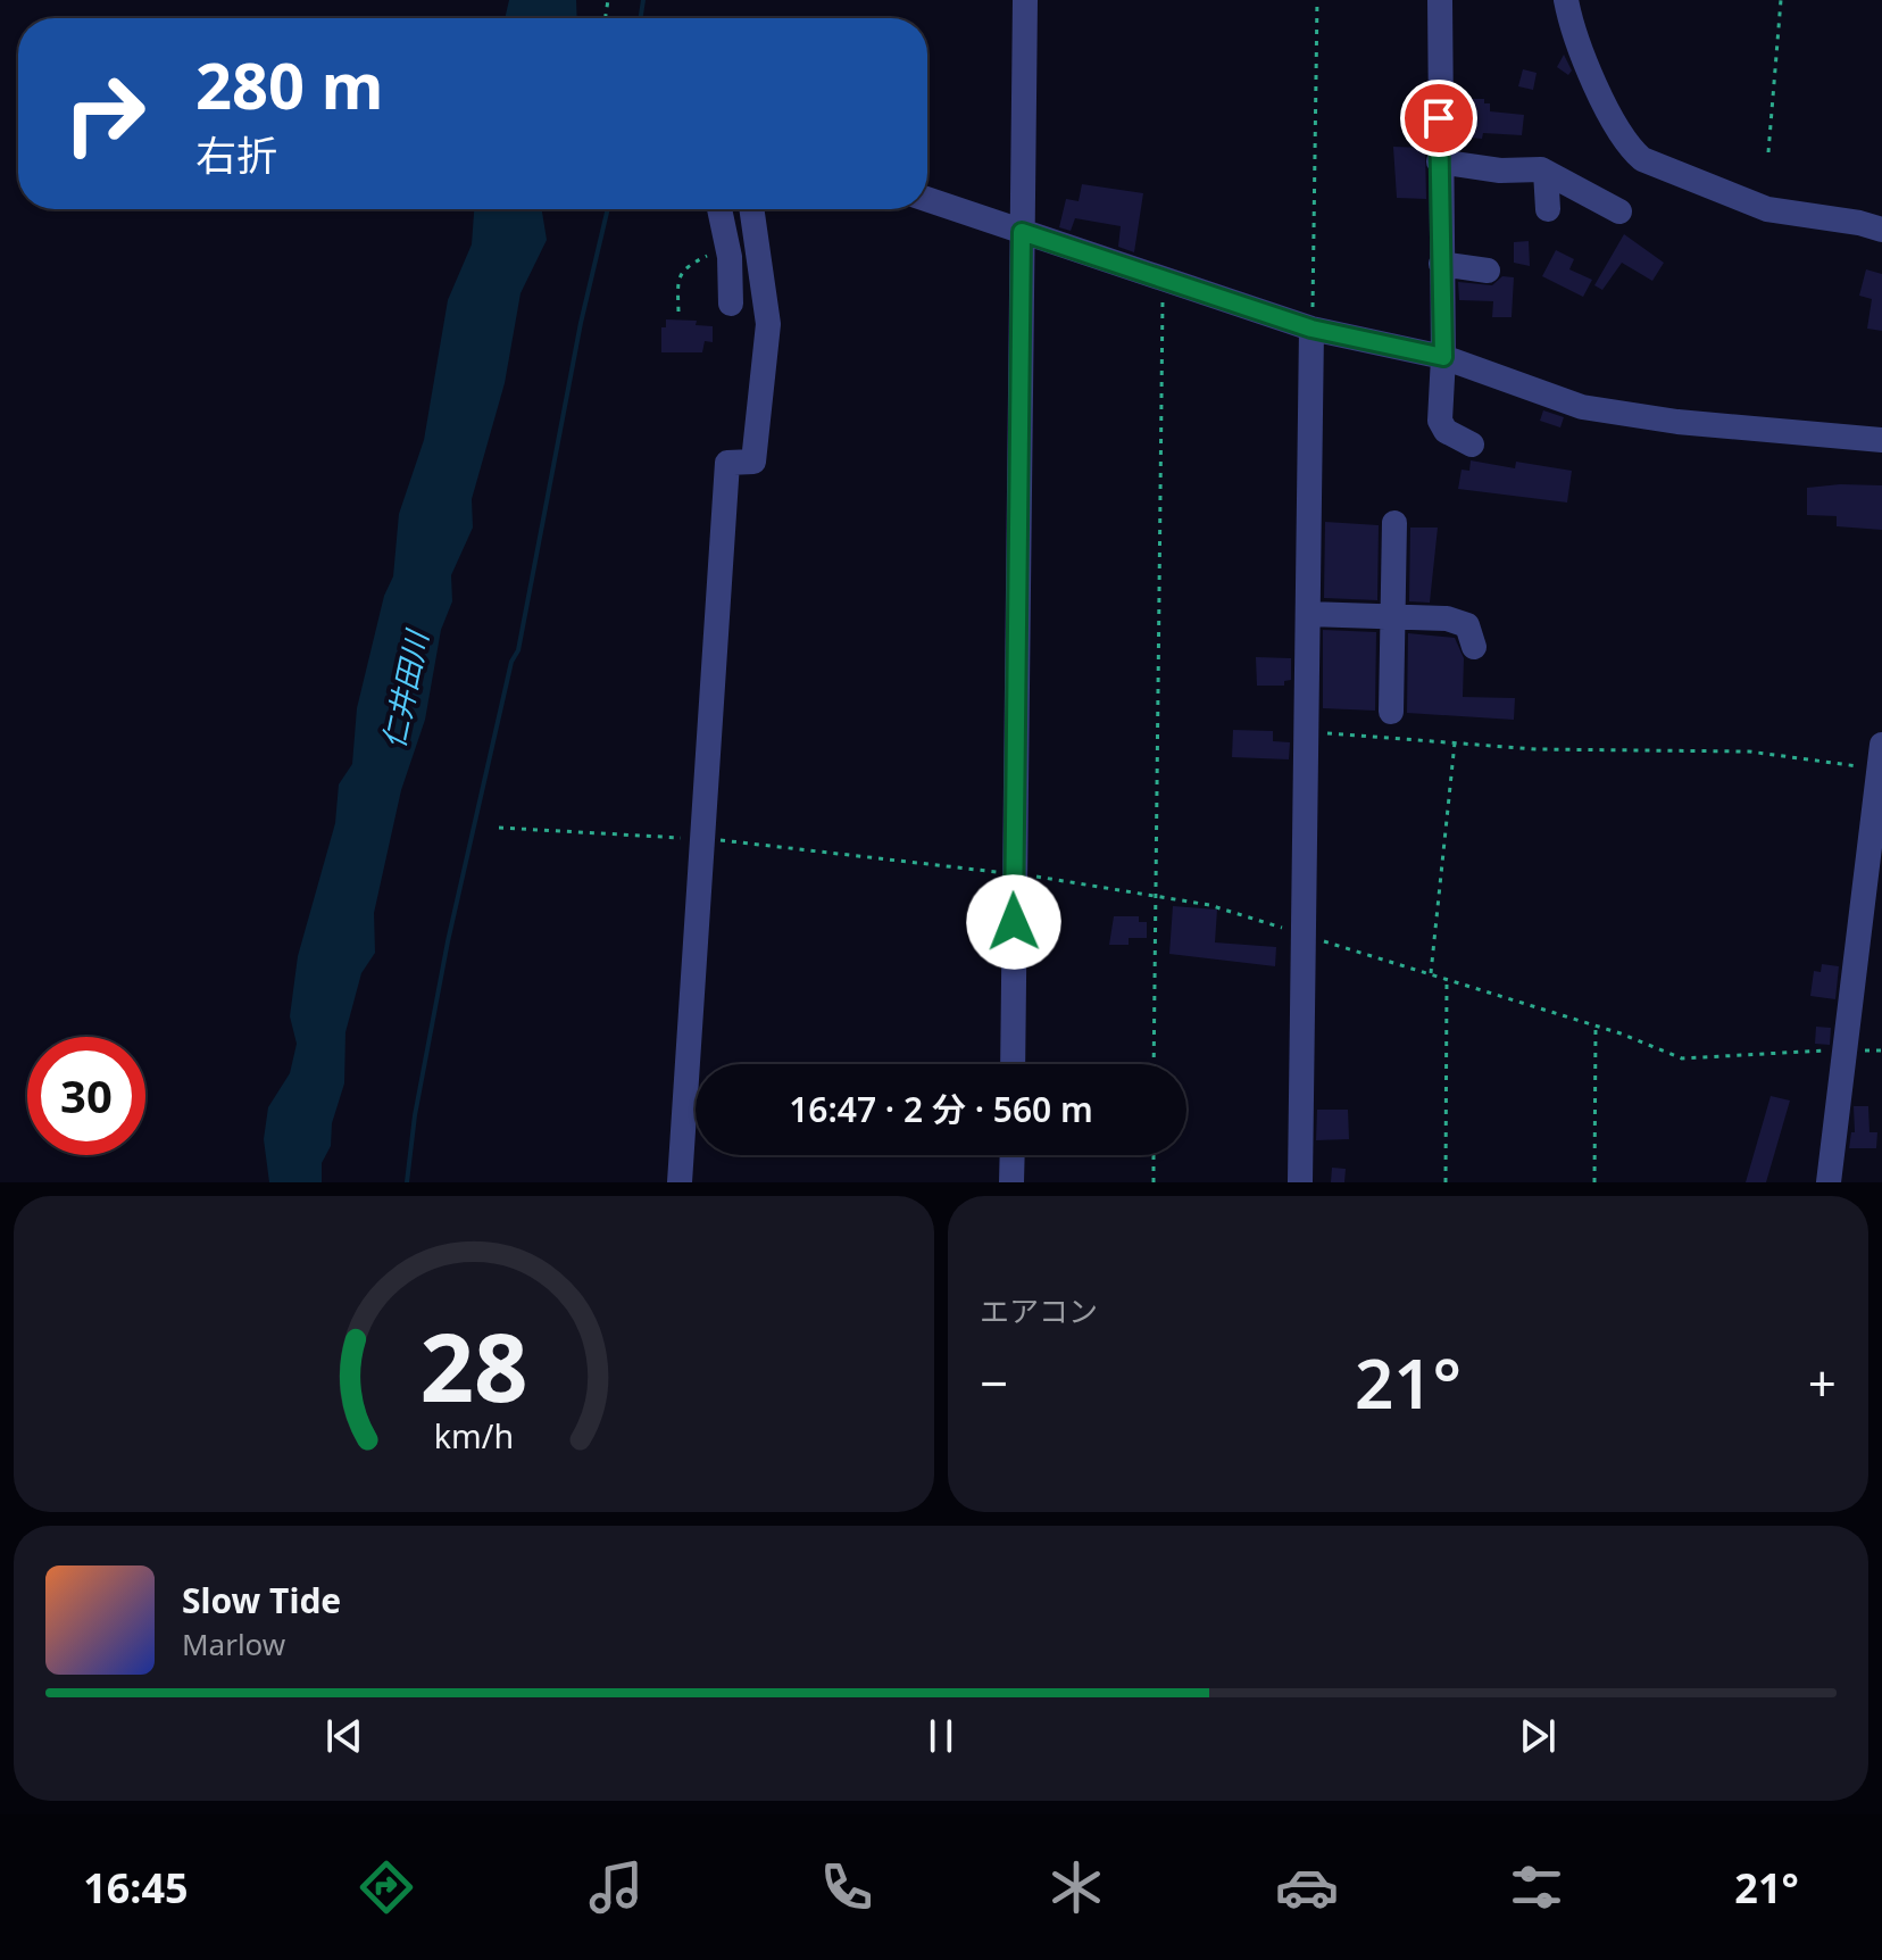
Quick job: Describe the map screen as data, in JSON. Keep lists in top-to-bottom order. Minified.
{"water":["仁井田川"],"page":{"turn":["280 m","右折"],"limit":"30","trip":"16:47 · 2 分 · 560 m","tile":"エアコン","heat":["−","21°","+"],"song":["Slow Tide","Marlow"],"tabs":["16:45","21°"],"gauge":["28","km/h"]}}
